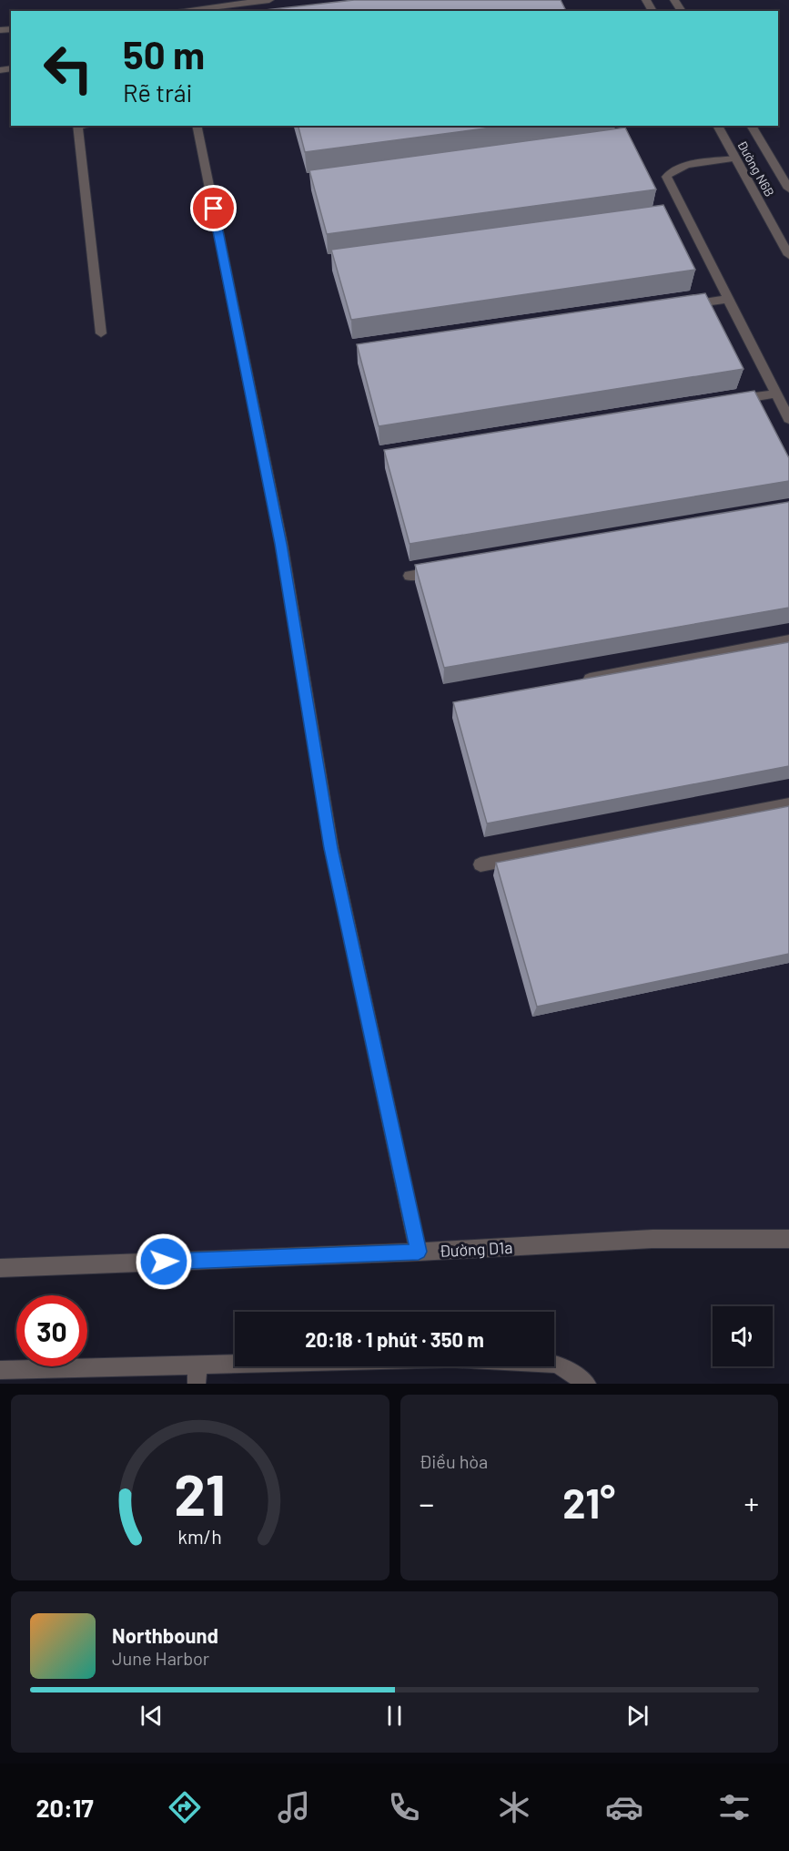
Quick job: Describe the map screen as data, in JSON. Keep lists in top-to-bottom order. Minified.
{"streets":{"street":["Đường N6B","Đường D1a"]},"page":{"turn":["50 m","Rẽ trái"],"limit":"30","trip":"20:18 · 1 phút · 350 m","tile":"Điều hòa","heat":["−","21°","+"],"song":["Northbound","June Harbor"],"tabs":"20:17","gauge":["21","km/h"]}}
